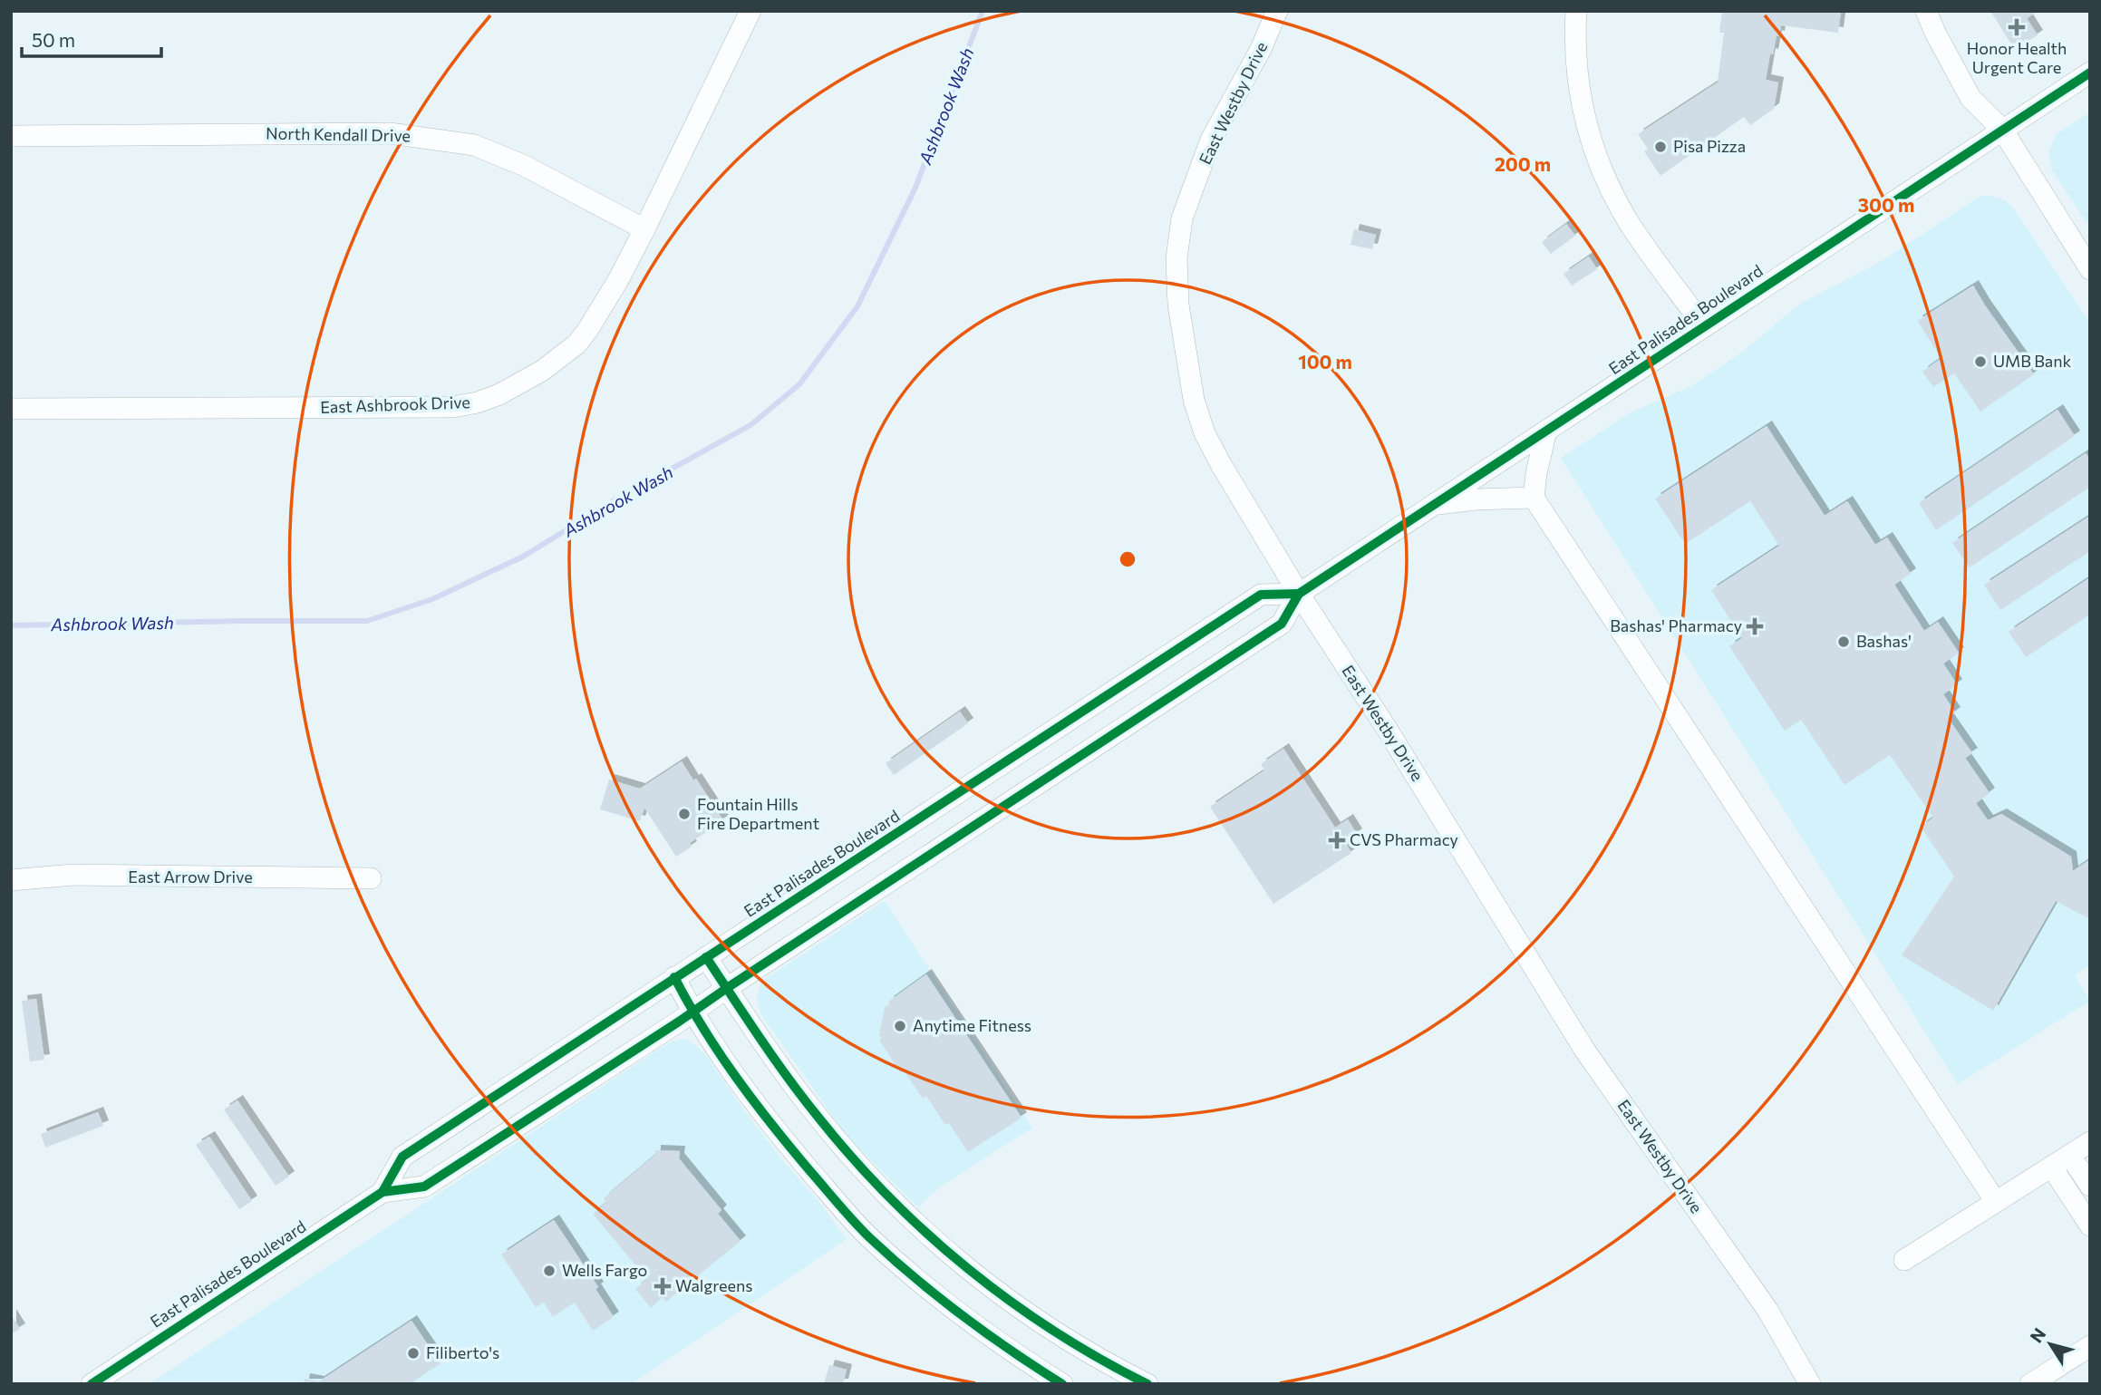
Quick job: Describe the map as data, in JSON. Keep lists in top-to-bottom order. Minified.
{"streets":{"street":["East Westby Drive","North Kendall Drive","East Palisades Boulevard","East Ashbrook Drive","East Arrow Drive"]},"crossings":[["East Westby Drive","East Palisades Boulevard"],["North Kendall Drive","East Ashbrook Drive"]],"water":["Ashbrook Wash"],"places":{"health":["Honor Health Urgent Care","Bashas' Pharmacy","CVS Pharmacy","Walgreens"],"other":["Pisa Pizza","UMB Bank","Bashas'","Fountain Hills Fire Department","Anytime Fitness","Wells Fargo","Filiberto's"]},"scale_bar":"50 m","north":"top left","rings":["200 m","300 m","100 m"]}
